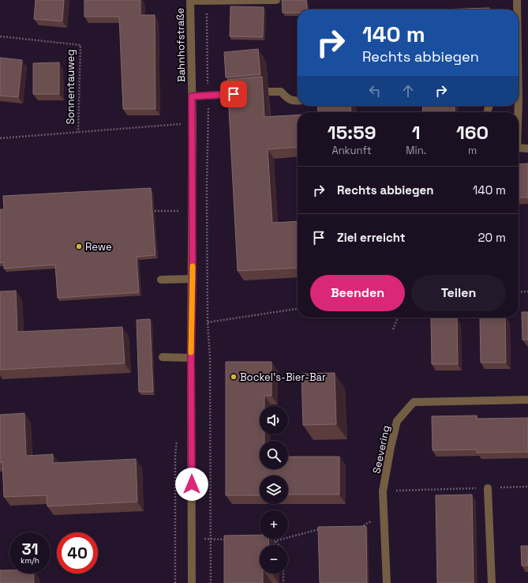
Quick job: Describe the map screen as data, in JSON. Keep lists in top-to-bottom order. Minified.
{"streets":{"street":["Bahnhofstraße","Seevering"],"path":["Sonnentauweg"]},"places":["Rewe","Bockel's-Bier-Bar"],"page":{"turn":["140 m","Rechts abbiegen"],"eta":["15:59","Ankunft","1","Min.","160","m"],"list":[{"name":"Rechts abbiegen","value":"140 m"},{"name":"Ziel erreicht","value":"20 m"}],"buttons":["Beenden","Teilen"],"map_buttons":["+","−"],"speed":"31 km/h","limit":"40"}}
